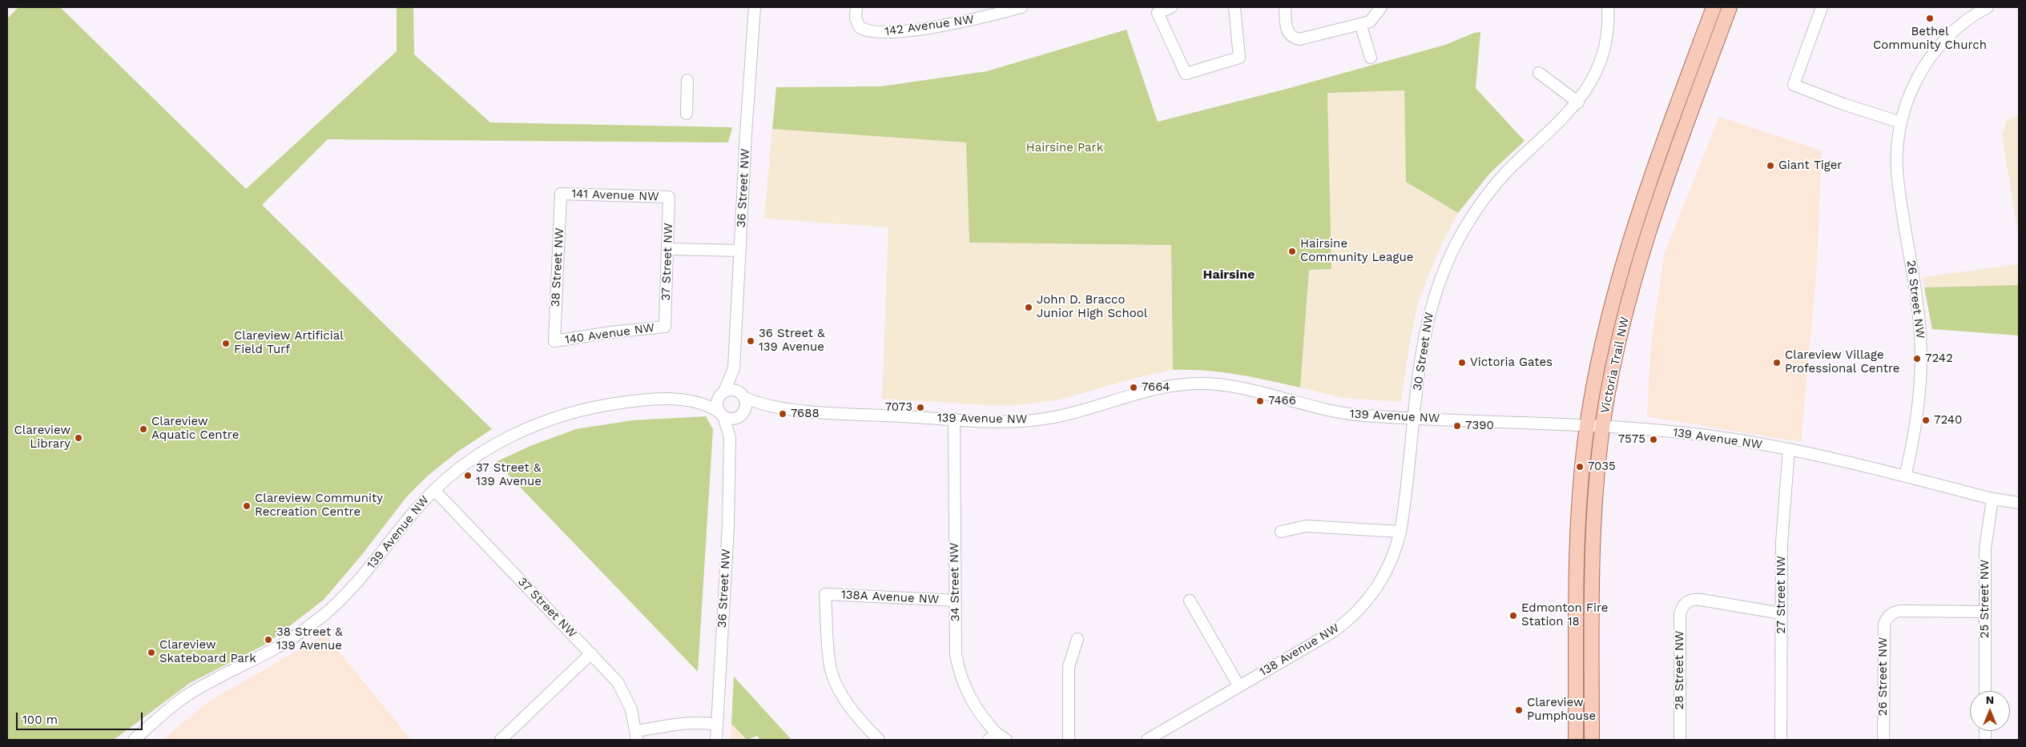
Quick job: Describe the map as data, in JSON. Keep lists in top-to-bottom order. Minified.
{"streets":{"main road":["Victoria Trail NW"],"street":["142 Avenue NW","36 Street NW","141 Avenue NW","37 Street NW","38 Street NW","26 Street NW","140 Avenue NW","30 Street NW","139 Avenue NW","34 Street NW","27 Street NW","138A Avenue NW","25 Street NW","138 Avenue NW","28 Street NW"]},"crossings":[["36 Street NW","139 Avenue NW"],["141 Avenue NW","37 Street NW"],["141 Avenue NW","38 Street NW"],["37 Street NW","140 Avenue NW"],["37 Street NW","139 Avenue NW"],["38 Street NW","140 Avenue NW"],["26 Street NW","139 Avenue NW"],["26 Street NW","25 Street NW"],["30 Street NW","139 Avenue NW"],["30 Street NW","138 Avenue NW"],["Victoria Trail NW","139 Avenue NW"],["139 Avenue NW","34 Street NW"],["139 Avenue NW","27 Street NW"],["139 Avenue NW","25 Street NW"],["34 Street NW","138A Avenue NW"],["27 Street NW","28 Street NW"]],"districts":["Hairsine"],"parks":["Hairsine Park"],"places":["Bethel Community Church","Giant Tiger","Hairsine Community League","John D. Bracco Junior High School","36 Street & 139 Avenue","Clareview Artificial Field Turf","7242","Victoria Gates","Clareview Village Professional Centre","7664","7466","7073","7688","7240","7390","Clareview Aquatic Centre","Clareview Library","7575","7035","37 Street & 139 Avenue","Clareview Community Recreation Centre","Edmonton Fire Station 18","38 Street & 139 Avenue","Clareview Skateboard Park","Clareview Pumphouse"],"scale_bar":"100 m","north":"top"}
